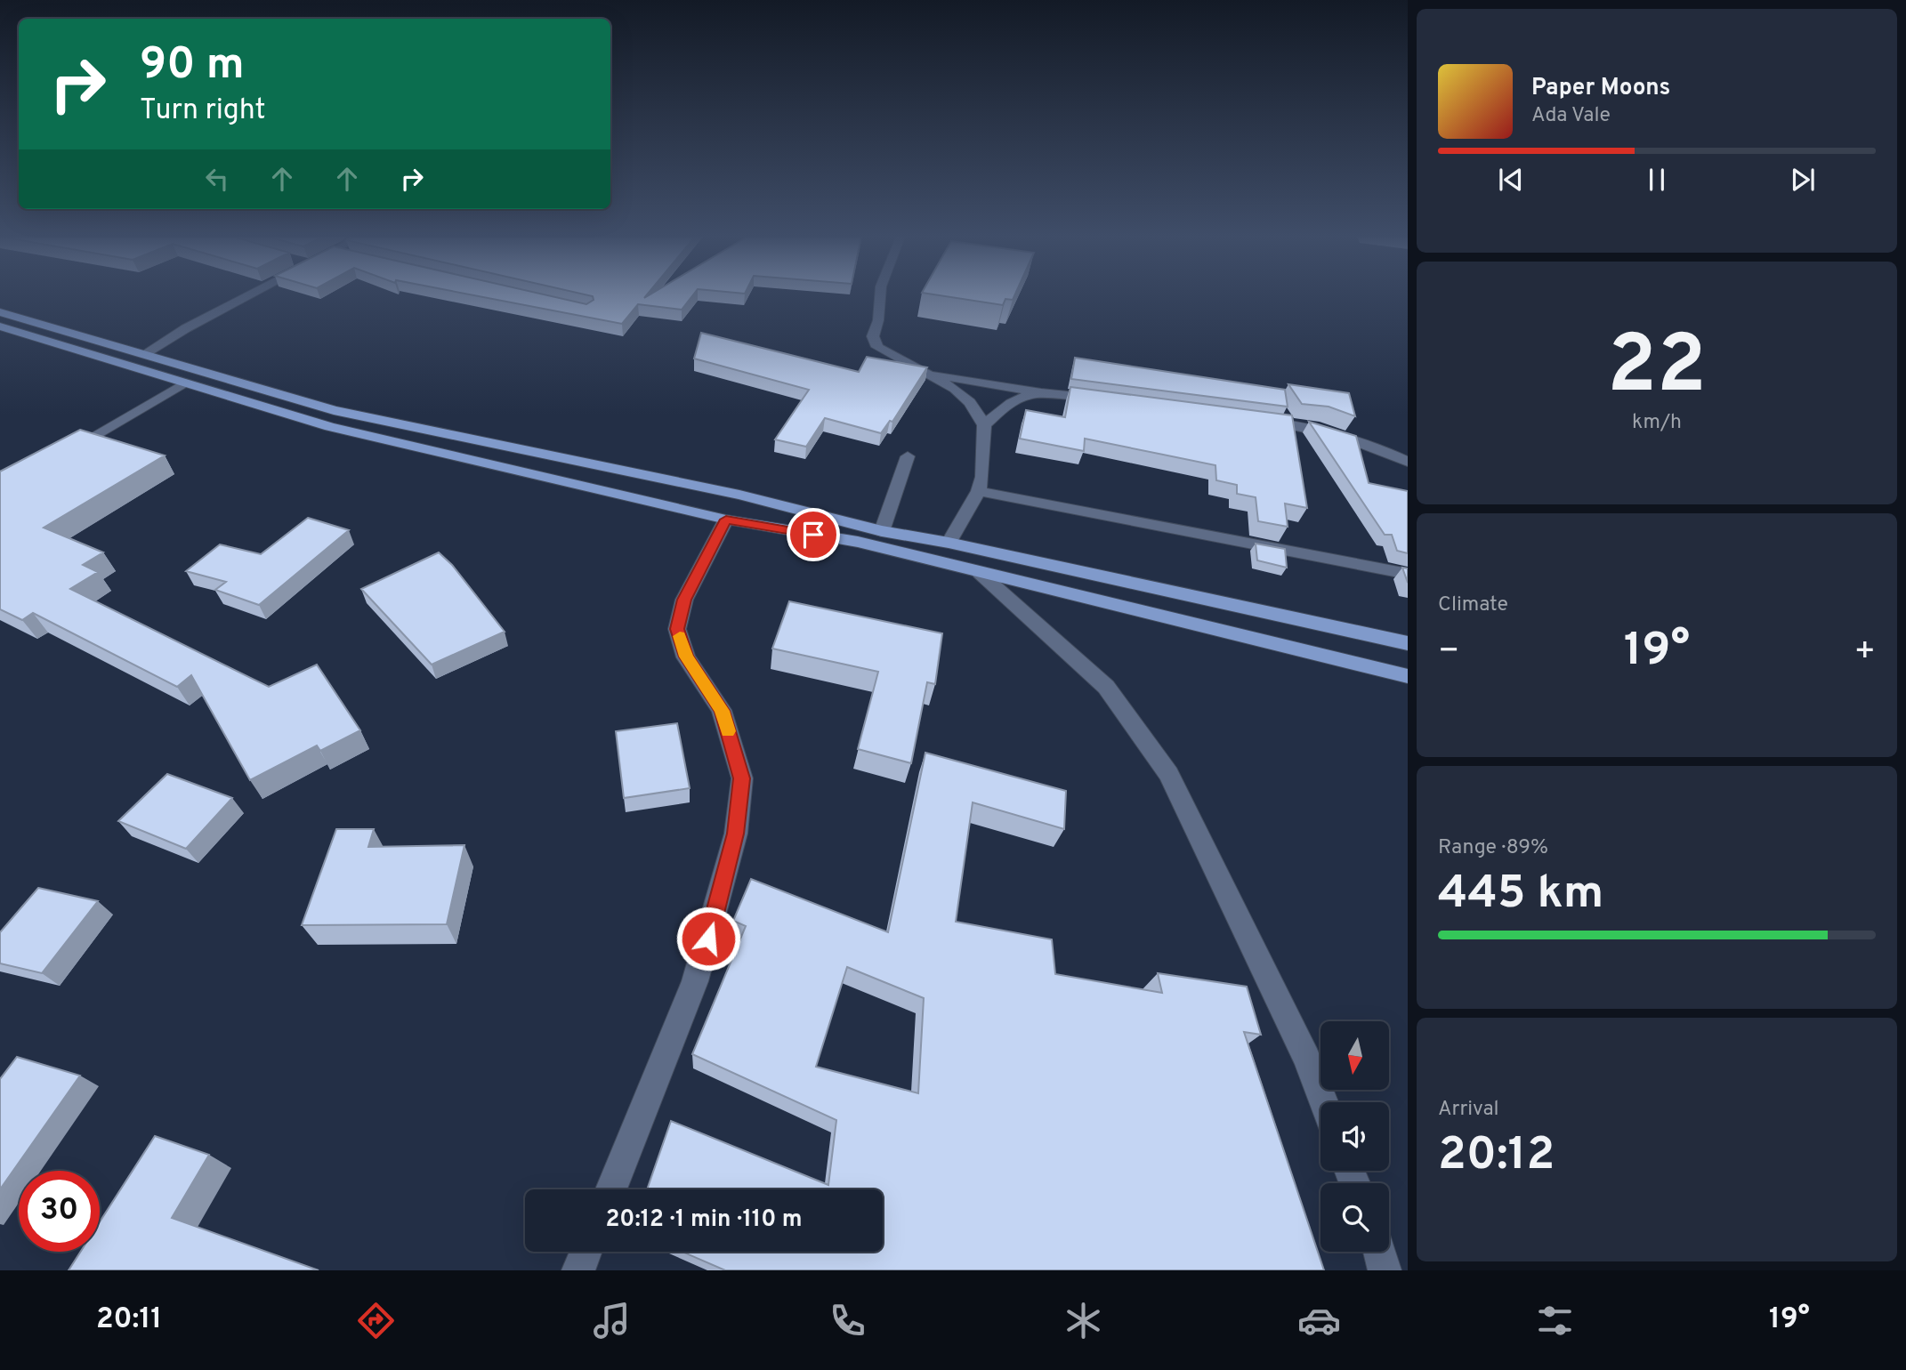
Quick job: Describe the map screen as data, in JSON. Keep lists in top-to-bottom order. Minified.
{"north":"bottom","page":{"turn":["90 m","Turn right"],"song":["Paper Moons","Ada Vale"],"tile":[["22","km/h"],"Climate",["Range · 89%","445 km"],["Arrival","20:12"]],"heat":["−","19°","+"],"limit":"30","trip":"20:12 · 1 min · 110 m","tabs":["20:11","19°"]}}
